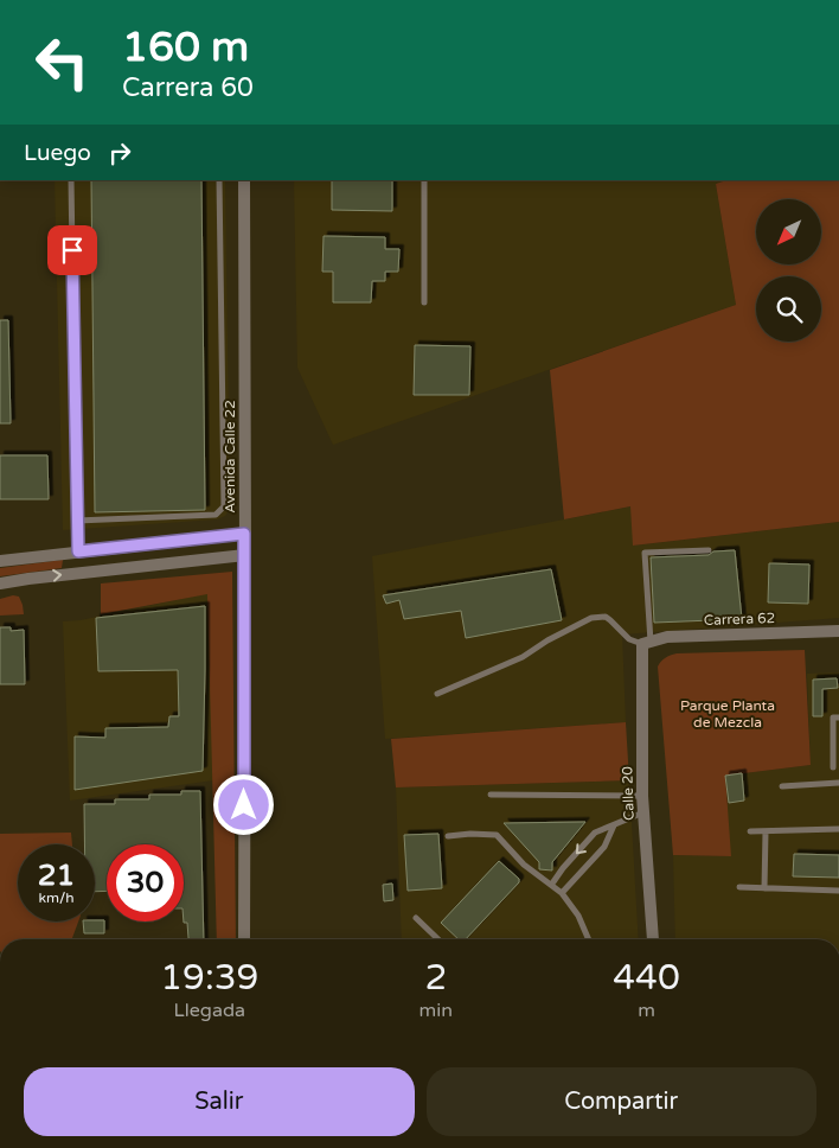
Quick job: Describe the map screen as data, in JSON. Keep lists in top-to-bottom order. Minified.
{"streets":{"street":["Avenida Calle 22","Carrera 62","Calle 20"]},"crossings":[["Carrera 62","Calle 20"]],"parks":["Parque Planta de Mezcla"],"north":"bottom left","page":{"turn":["160 m","Carrera 60"],"then":"Luego","speed":"21 km/h","limit":"30","eta":["19:39","Llegada","2","min","440","m"],"buttons":["Salir","Compartir"]}}
